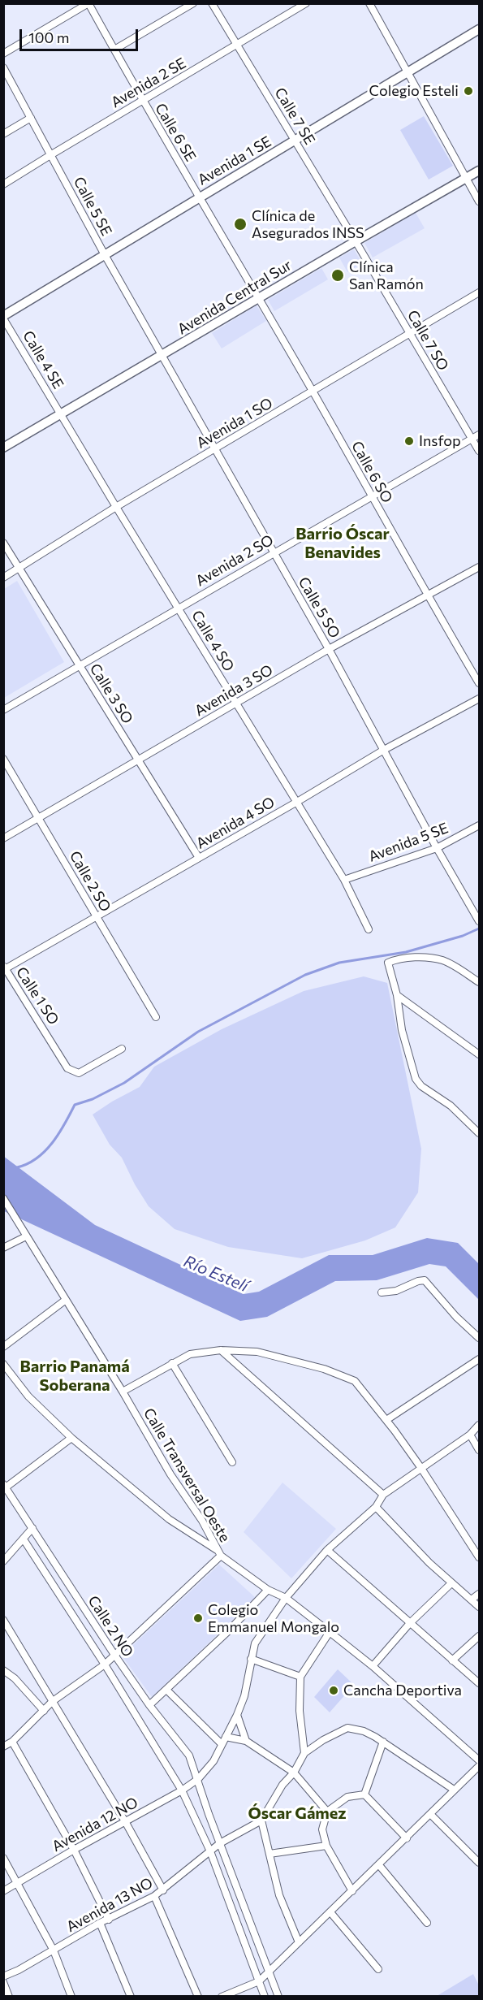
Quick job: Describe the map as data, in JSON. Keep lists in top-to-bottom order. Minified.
{"streets":{"street":["Avenida 2 SE","Calle 7 SE","Calle 6 SE","Avenida 1 SE","Calle 5 SE","Avenida Central Sur","Calle 7 SO","Calle 4 SE","Avenida 1 SO","Calle 6 SO","Avenida 2 SO","Calle 5 SO","Calle 4 SO","Avenida 3 SO","Calle 3 SO","Avenida 4 SO","Avenida 5 SE","Calle 2 SO","Calle 1 SO","Calle Transversal Oeste","Calle 2 NO","Avenida 12 NO","Avenida 13 NO"]},"crossings":[["Avenida 2 SE","Calle 7 SE"],["Avenida 2 SE","Calle 6 SE"],["Avenida 2 SE","Calle 5 SE"],["Calle 7 SE","Avenida 1 SE"],["Calle 7 SE","Avenida Central Sur"],["Calle 7 SE","Calle 7 SO"],["Calle 6 SE","Avenida 1 SE"],["Calle 6 SE","Avenida Central Sur"],["Calle 6 SE","Calle 6 SO"],["Avenida 1 SE","Calle 5 SE"],["Avenida 1 SE","Calle 4 SE"],["Calle 5 SE","Avenida Central Sur"],["Calle 5 SE","Calle 5 SO"],["Avenida Central Sur","Calle 7 SO"],["Avenida Central Sur","Calle 4 SE"],["Avenida Central Sur","Calle 6 SO"],["Avenida Central Sur","Calle 5 SO"],["Avenida Central Sur","Calle 4 SO"],["Calle 7 SO","Avenida 1 SO"],["Calle 7 SO","Avenida 2 SO"],["Calle 4 SE","Calle 4 SO"],["Avenida 1 SO","Calle 6 SO"],["Avenida 1 SO","Calle 5 SO"],["Avenida 1 SO","Calle 4 SO"],["Avenida 1 SO","Calle 3 SO"],["Calle 6 SO","Avenida 2 SO"],["Calle 6 SO","Avenida 3 SO"],["Avenida 2 SO","Calle 5 SO"],["Avenida 2 SO","Calle 4 SO"],["Avenida 2 SO","Calle 3 SO"],["Calle 5 SO","Avenida 3 SO"],["Calle 5 SO","Avenida 4 SO"],["Calle 5 SO","Avenida 5 SE"],["Calle 4 SO","Avenida 3 SO"],["Calle 4 SO","Avenida 4 SO"],["Calle 4 SO","Avenida 5 SE"],["Avenida 3 SO","Calle 3 SO"],["Avenida 3 SO","Calle 2 SO"],["Calle 3 SO","Avenida 4 SO"],["Avenida 4 SO","Calle 2 SO"],["Avenida 4 SO","Calle 1 SO"],["Calle Transversal Oeste","Avenida 12 NO"],["Calle 2 NO","Avenida 12 NO"],["Calle 2 NO","Avenida 13 NO"]],"districts":["Barrio Óscar Benavides","Barrio Panamá Soberana","Óscar Gámez"],"water":["Río Estelí"],"places":["Colegio Esteli","Clínica de Asegurados INSS","Clínica San Ramón","Insfop","Colegio Emmanuel Mongalo","Cancha Deportiva"],"scale_bar":"100 m"}
